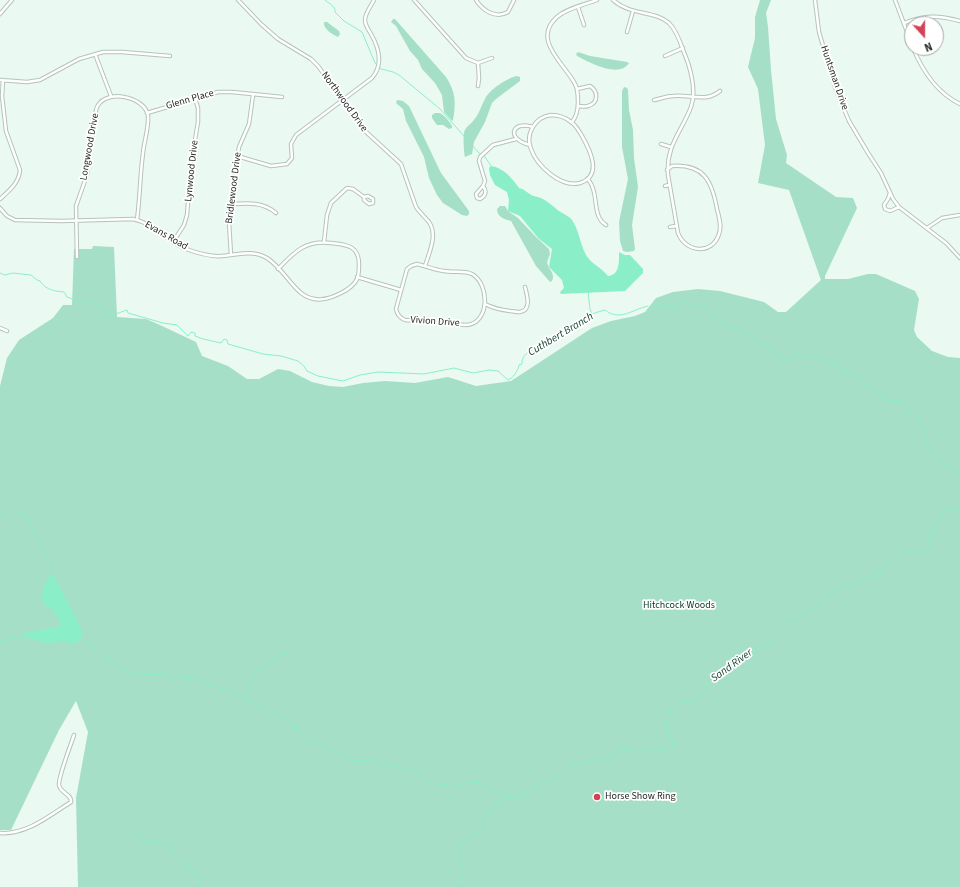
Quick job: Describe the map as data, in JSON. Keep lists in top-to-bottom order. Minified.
{"streets":{"street":["Huntsman Drive","Glenn Place","Northwood Drive","Longwood Drive","Lynwood Drive","Bridlewood Drive","Evans Road","Vivion Drive"]},"crossings":[["Glenn Place","Lynwood Drive"],["Glenn Place","Bridlewood Drive"],["Northwood Drive","Vivion Drive"],["Longwood Drive","Evans Road"],["Lynwood Drive","Evans Road"],["Bridlewood Drive","Evans Road"]],"water":["Cuthbert Branch","Sand River"],"parks":["Hitchcock Woods"],"places":["Horse Show Ring"],"north":"bottom"}
